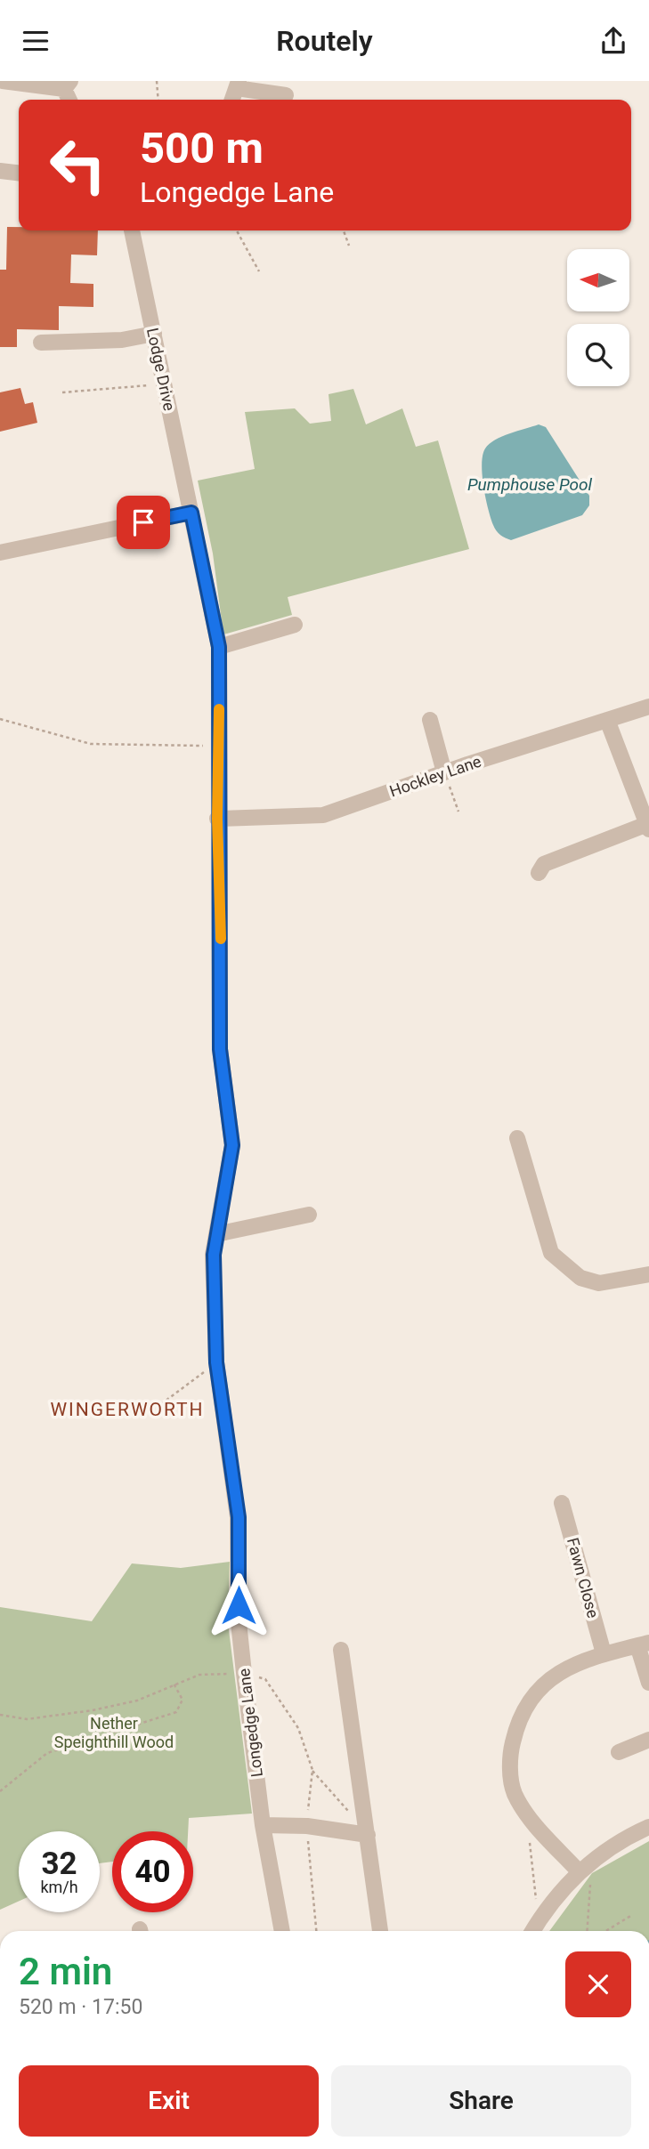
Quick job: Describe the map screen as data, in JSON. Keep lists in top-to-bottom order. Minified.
{"streets":{"street":["Lodge Drive","Hockley Lane","Fawn Close","Longedge Lane"]},"crossings":[["Lodge Drive","Longedge Lane"],["Hockley Lane","Longedge Lane"]],"districts":["WINGERWORTH"],"water":["Pumphouse Pool"],"parks":["Nether Speighthill Wood"],"north":"left","page":{"header":"Routely","turn":["500 m","Longedge Lane"],"speed":"32 km/h","limit":"40","heading":["2 min","520 m · 17:50"],"buttons":["Exit","Share"]}}
